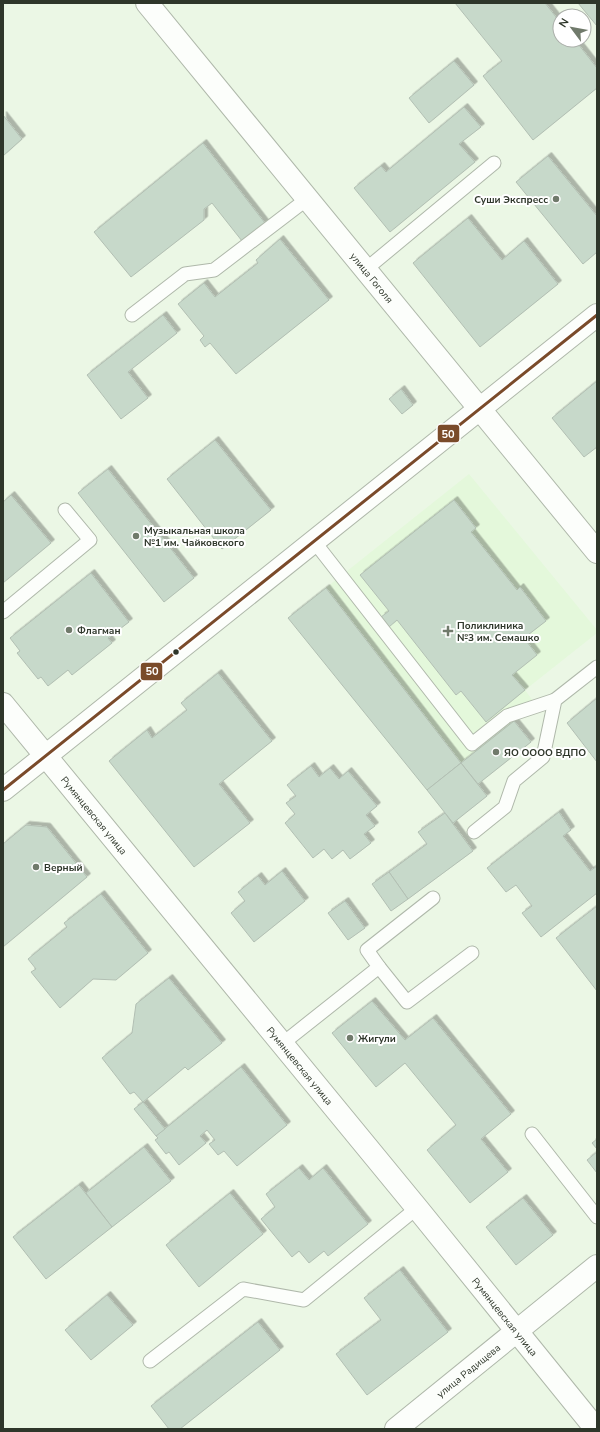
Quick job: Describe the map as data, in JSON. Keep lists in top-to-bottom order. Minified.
{"streets":{"street":["улица Гоголя","Румянцевская улица","улица Радищева"]},"crossings":[["Румянцевская улица","улица Радищева"]],"places":{"other":["Суши Экспресс","Музыкальная школа №1 им. Чайковского","Флагман","ЯО ОООО ВДПО","Верный","Жигули"],"health":["Поликлиника №3 им. Семашко"]},"lines":["transit line 50"],"north":"top left"}
